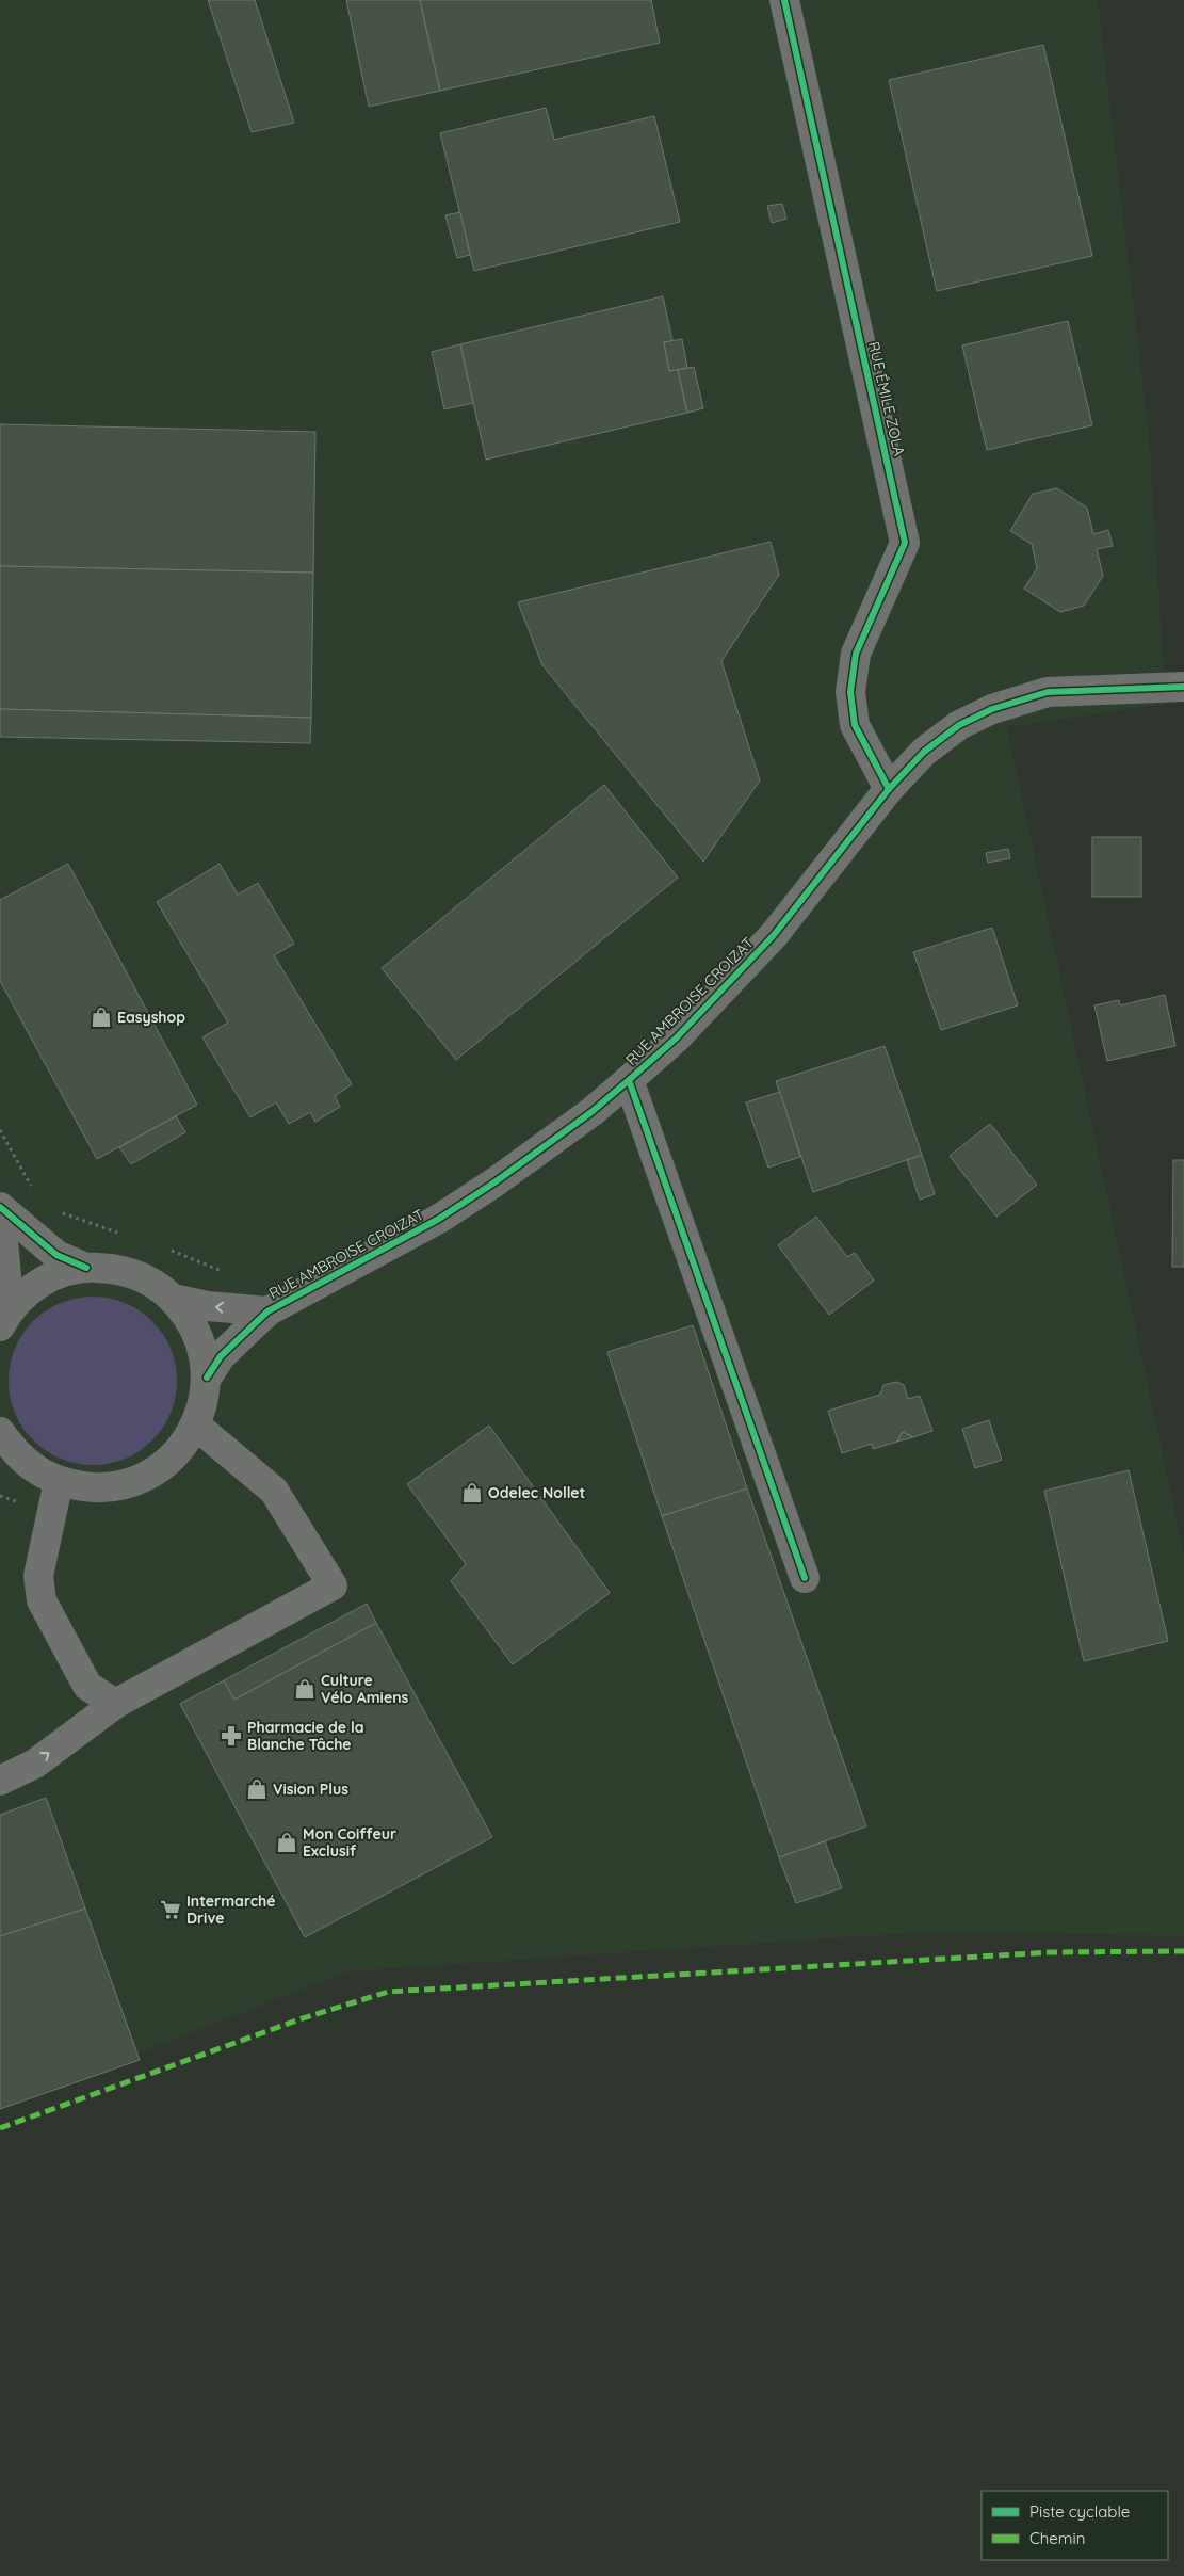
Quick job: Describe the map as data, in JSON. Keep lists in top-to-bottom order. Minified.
{"streets":{"street":["RUE ÉMILE ZOLA","RUE AMBROISE CROIZAT"]},"crossings":[["RUE ÉMILE ZOLA","RUE AMBROISE CROIZAT"]],"places":{"shop":["Easyshop","Odelec Nollet","Culture Vélo Amiens","Vision Plus","Mon Coiffeur Exclusif"],"pharmacy":["Pharmacie de la Blanche Tâche"],"supermarket":["Intermarché Drive"]},"legend":["Piste cyclable","Chemin"]}
